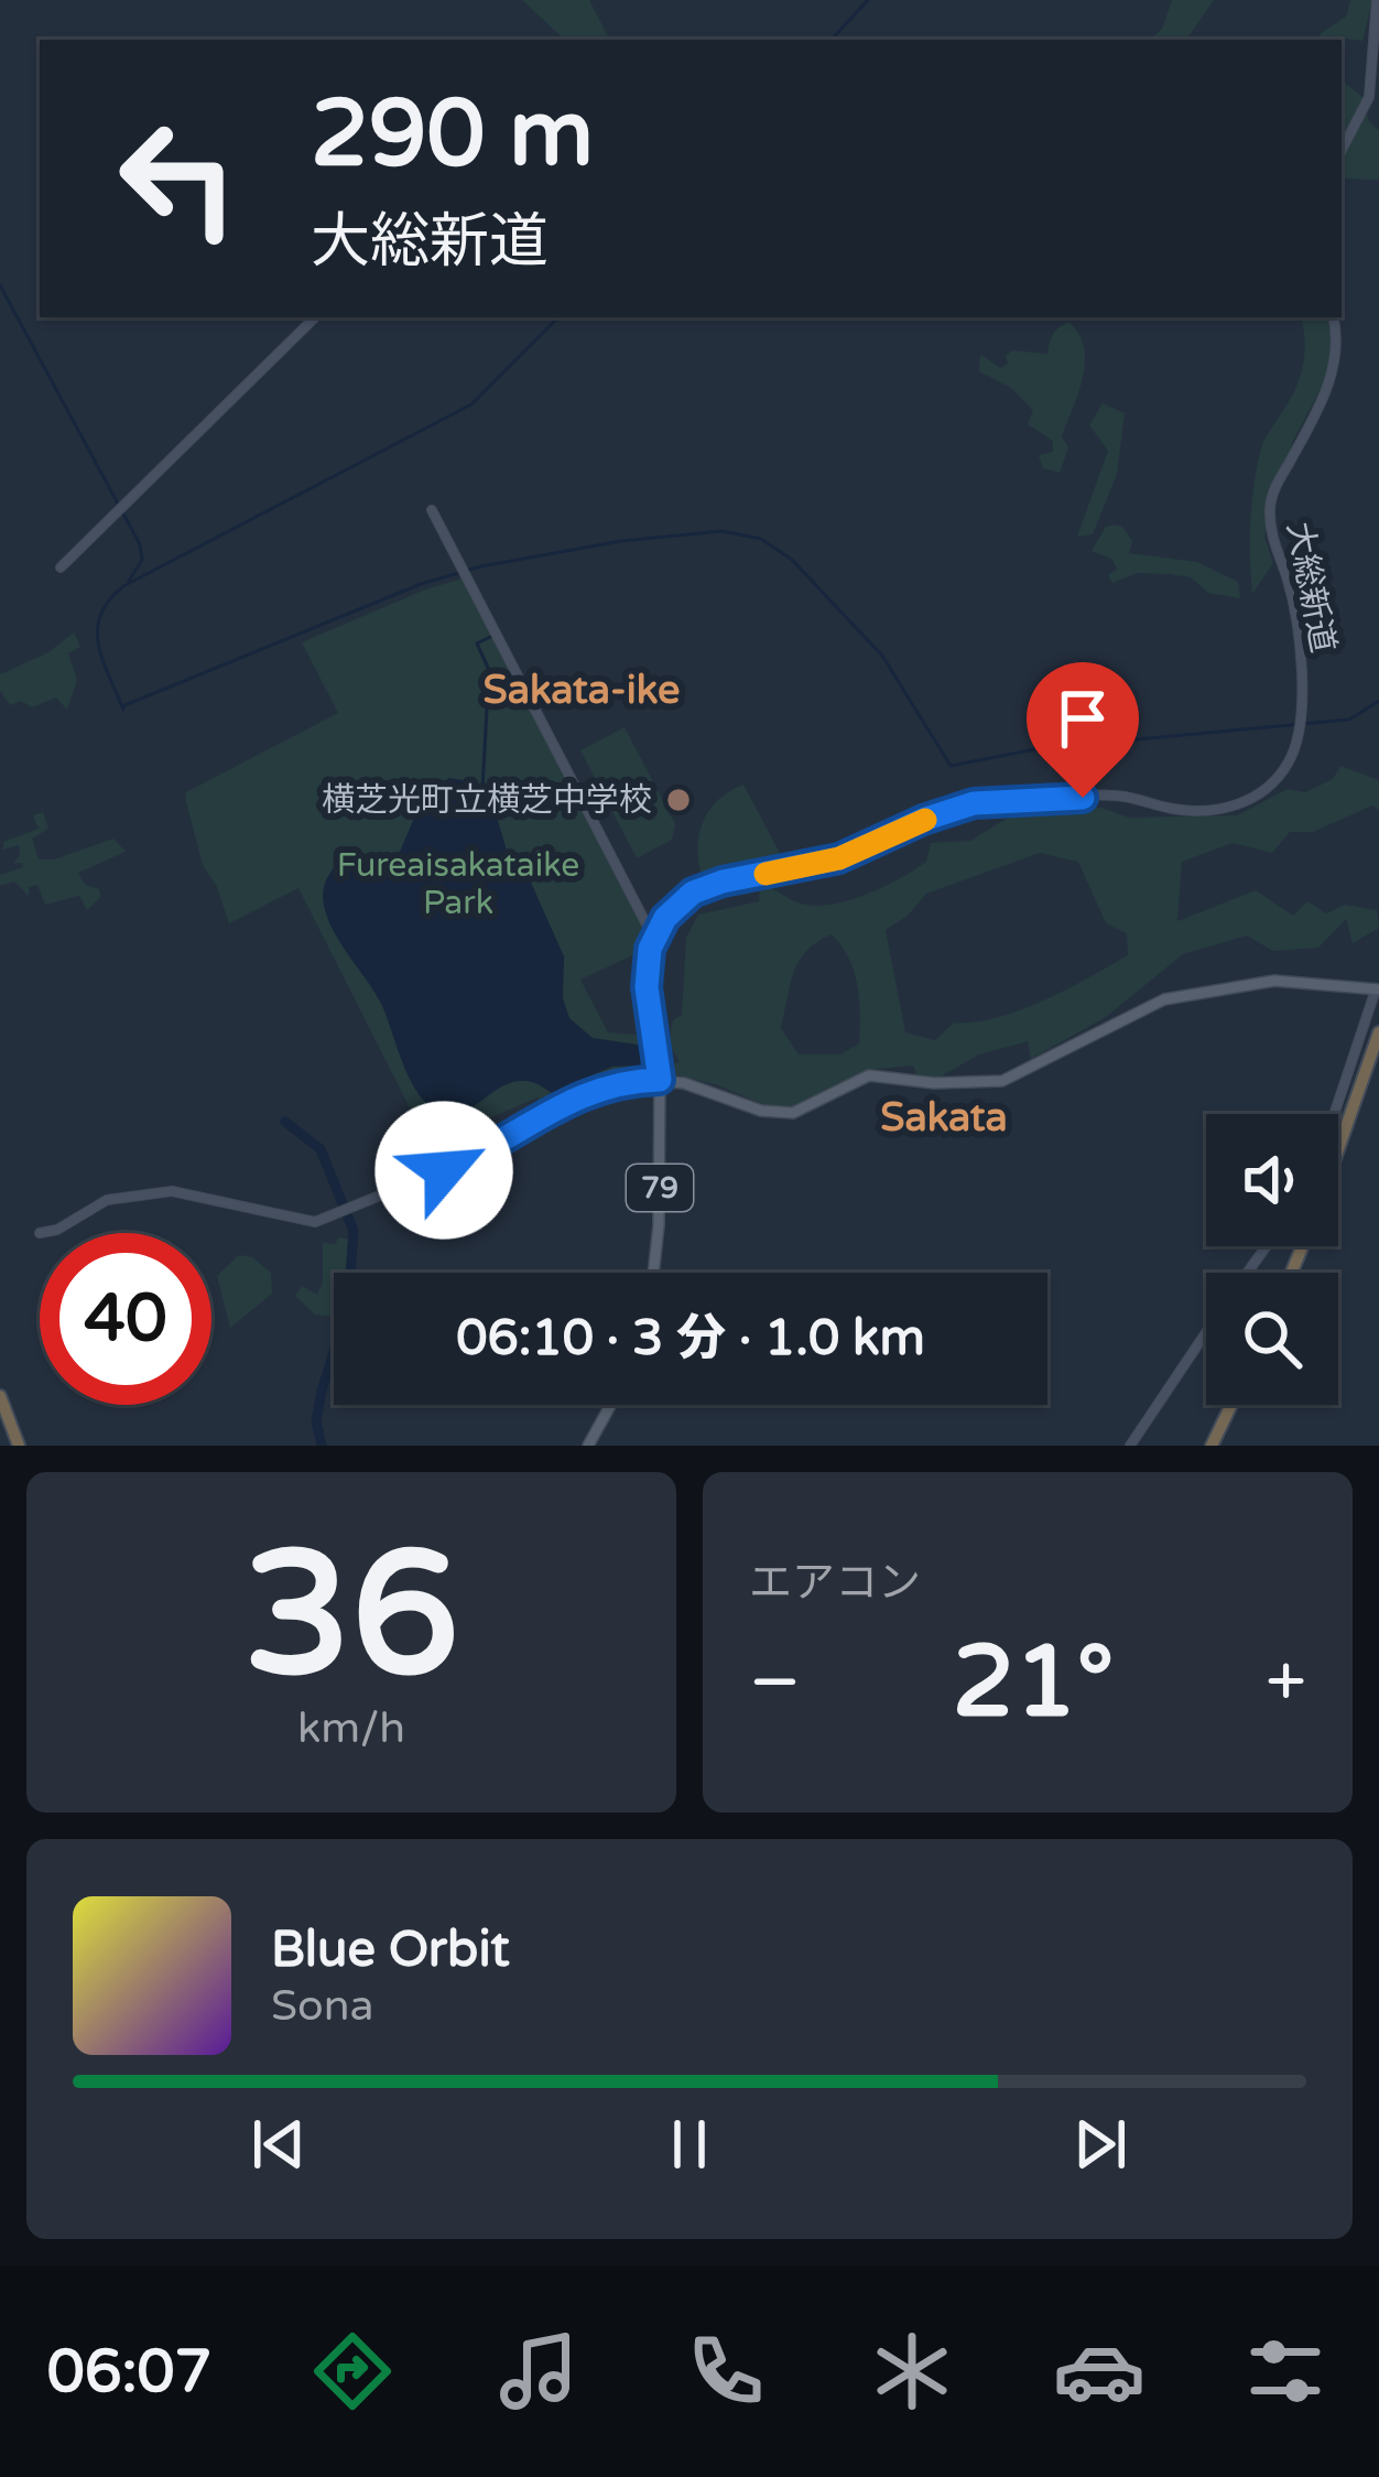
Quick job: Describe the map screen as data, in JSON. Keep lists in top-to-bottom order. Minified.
{"streets":{"main road":["79"],"street":["大総新道"]},"districts":["Sakata-ike","Sakata"],"parks":["Fureaisakataike Park"],"places":["横芝光町立横芝中学校"],"page":{"turn":["290 m","大総新道"],"limit":"40","trip":"06:10 · 3 分 · 1.0 km","tile":[["36","km/h"],"エアコン"],"heat":["−","21°","+"],"song":["Blue Orbit","Sona"],"tabs":"06:07"}}
